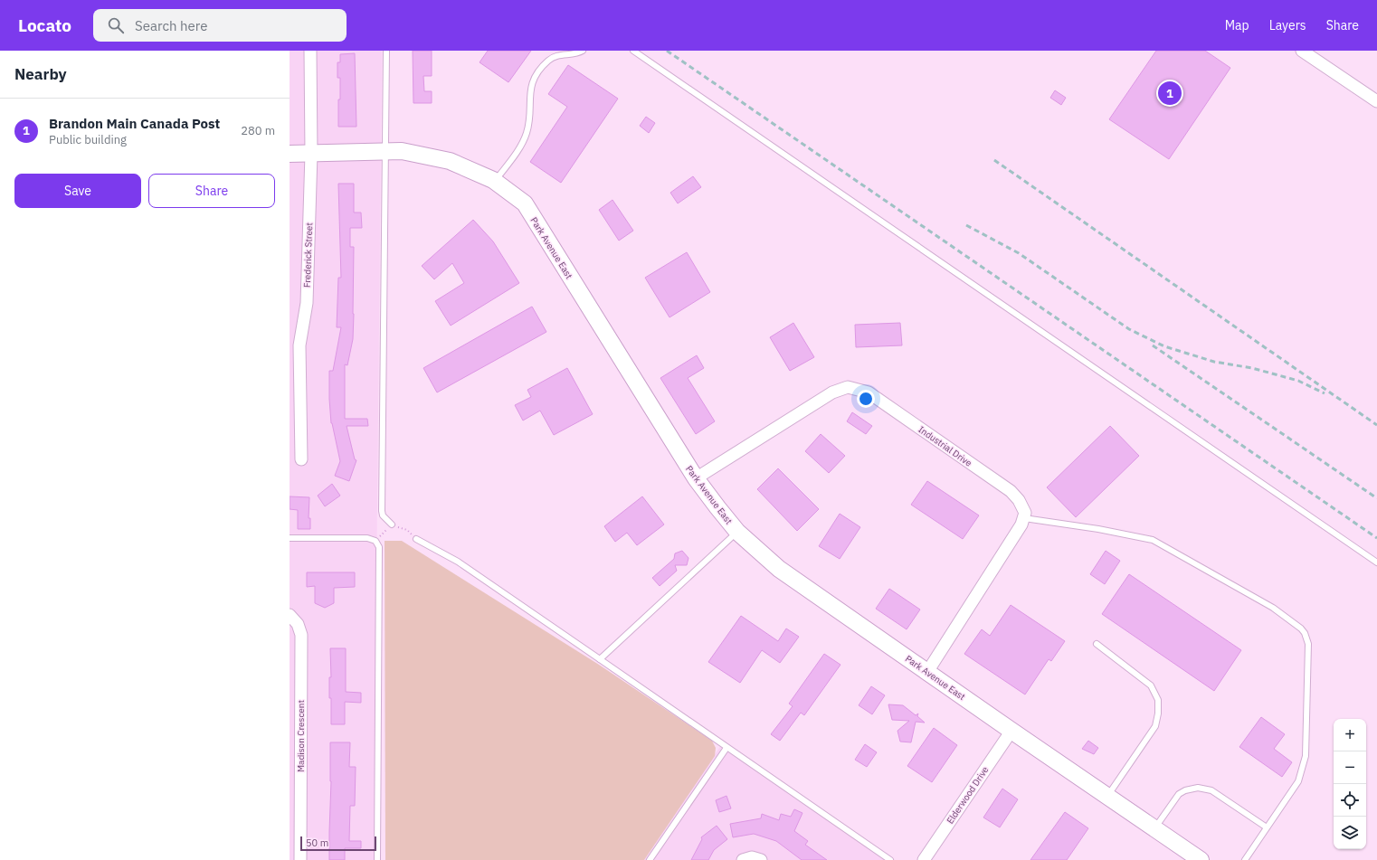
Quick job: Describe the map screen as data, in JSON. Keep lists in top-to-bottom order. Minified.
{"streets":{"street":["Park Avenue East","Frederick Street","Industrial Drive","Madison Crescent","Elderwood Drive"]},"crossings":[["Park Avenue East","Frederick Street"],["Park Avenue East","Industrial Drive"],["Park Avenue East","Elderwood Drive"]],"scale_bar":"50 m","page":{"header":"Locato","search":"Search here","nav":["Map","Layers","Share"],"heading":"Nearby","pins":"1","list":[{"mark":"1","name":"Brandon Main Canada Post","note":"Public building","value":"280 m"}],"buttons":["Save","Share"],"map_buttons":["+","−"],"scale":"50 m"}}
